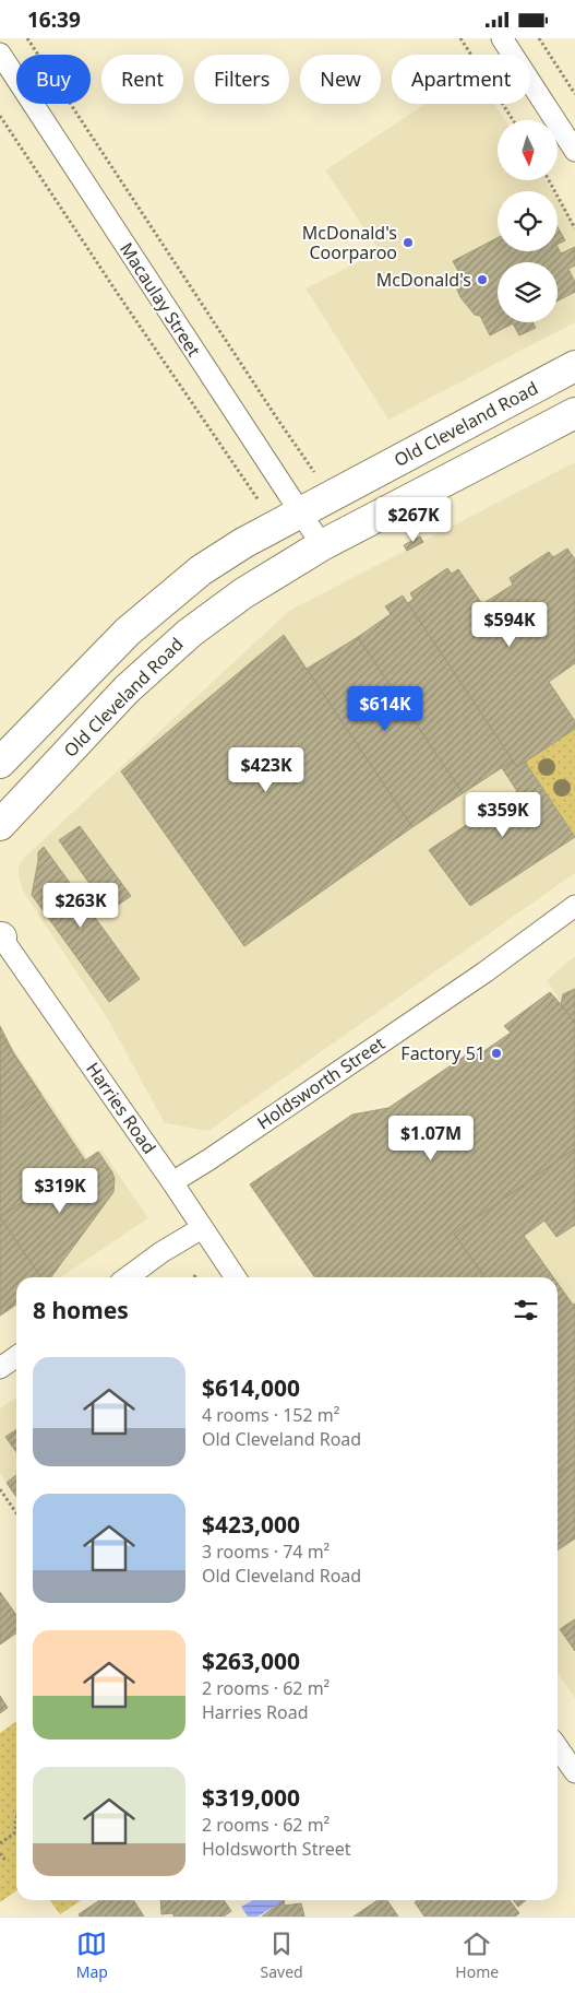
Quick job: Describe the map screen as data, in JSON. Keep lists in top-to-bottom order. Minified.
{"streets":{"highway":["Old Cleveland Road"],"street":["Macaulay Street","Holdsworth Street","Harries Road"]},"crossings":[["Macaulay Street","Old Cleveland Road"],["Holdsworth Street","Harries Road"]],"places":["McDonald's Coorparoo","McDonald's","Factory 51"],"north":"bottom","page":{"status":"16:39","chip":["Buy","Rent","Filters","New","Apartment"],"price":["$267K","$594K","$614K","$423K","$359K","$263K","$1.07M","$319K"],"heading":"8 homes","list":[{"name":"$614,000","note":"4 rooms · 152 m² · Old Cleveland Road"},{"name":"$423,000","note":"3 rooms · 74 m² · Old Cleveland Road"},{"name":"$263,000","note":"2 rooms · 62 m² · Harries Road"},{"name":"$319,000","note":"2 rooms · 62 m² · Holdsworth Street"}],"tabs":["Map","Saved","Home"]}}
